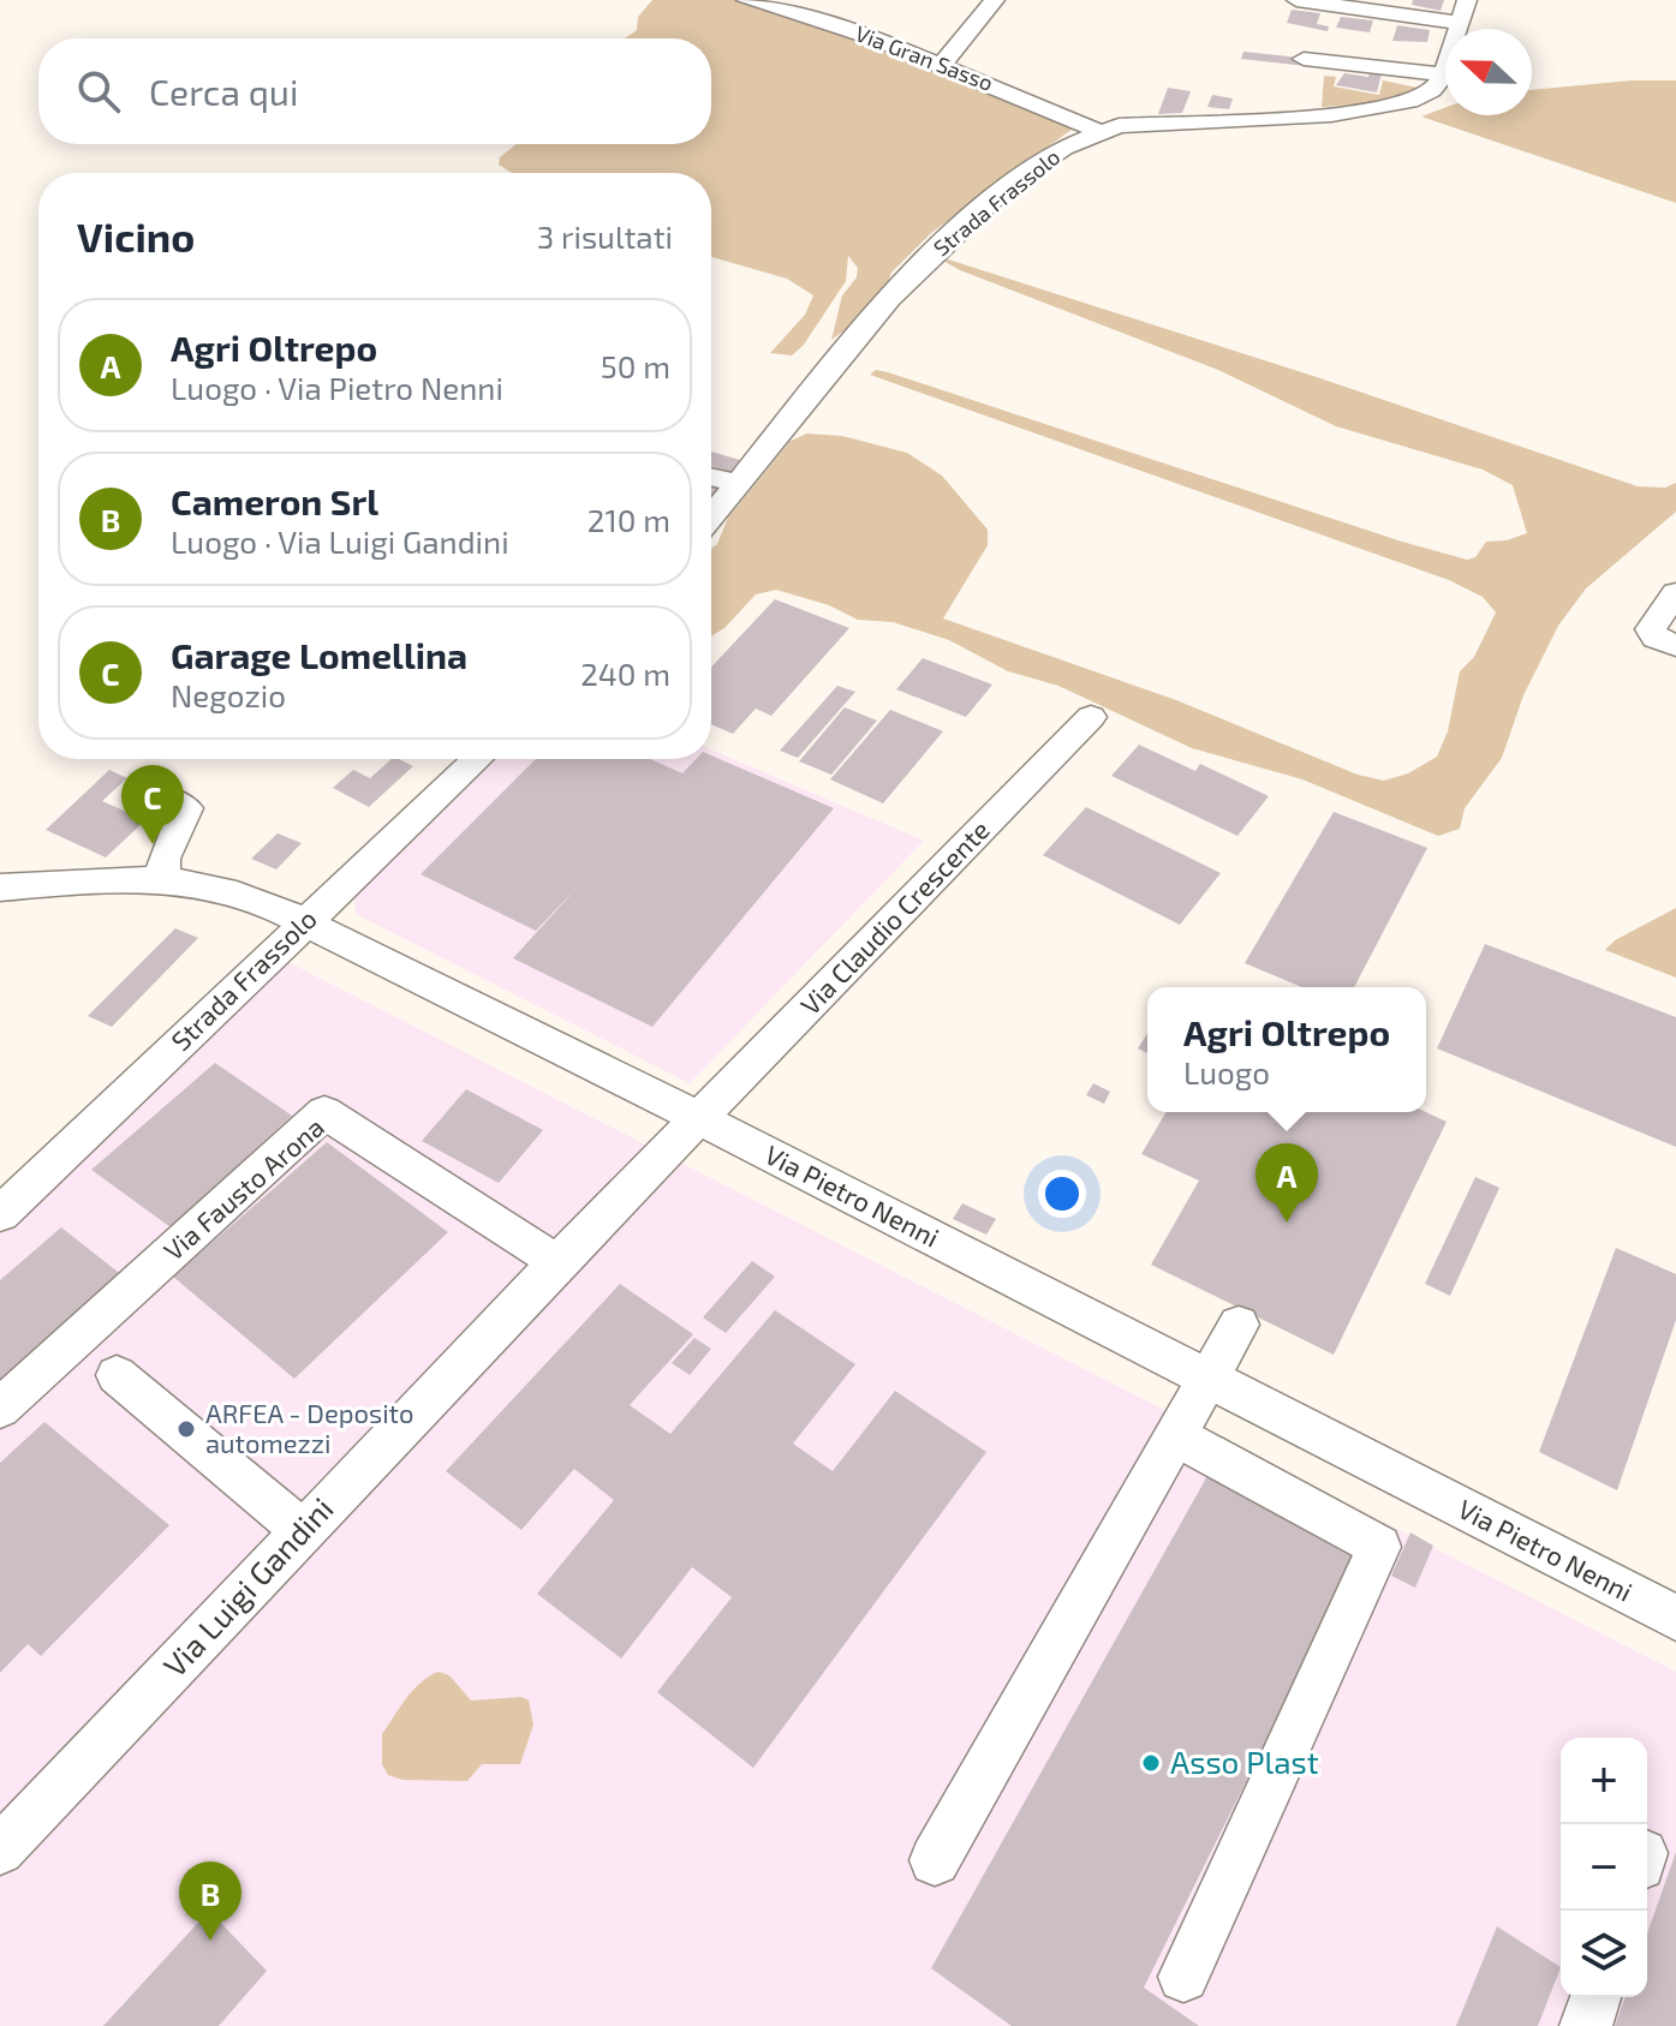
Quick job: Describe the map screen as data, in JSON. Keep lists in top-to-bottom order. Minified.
{"streets":{"street":["Via Gran Sasso","Strada Frassolo","Via Claudio Crescente","Via Fausto Arona","Via Pietro Nenni","Via Luigi Gandini"]},"crossings":[["Via Gran Sasso","Strada Frassolo"],["Strada Frassolo","Via Pietro Nenni"],["Via Claudio Crescente","Via Pietro Nenni"],["Via Claudio Crescente","Via Luigi Gandini"],["Via Fausto Arona","Via Luigi Gandini"],["Via Pietro Nenni","Via Luigi Gandini"]],"places":["ARFEA - Deposito automezzi","Asso Plast"],"north":"left","page":{"search":"Cerca qui","heading":["Vicino","3 risultati"],"list":[{"mark":"A","name":"Agri Oltrepo","note":"Luogo · Via Pietro Nenni","value":"50 m"},{"mark":"B","name":"Cameron Srl","note":"Luogo · Via Luigi Gandini","value":"210 m"},{"mark":"C","name":"Garage Lomellina","note":"Negozio","value":"240 m"}],"pins":["C","A","B"],"popup":["Agri Oltrepo","Luogo"],"map_buttons":["+","−"]}}
